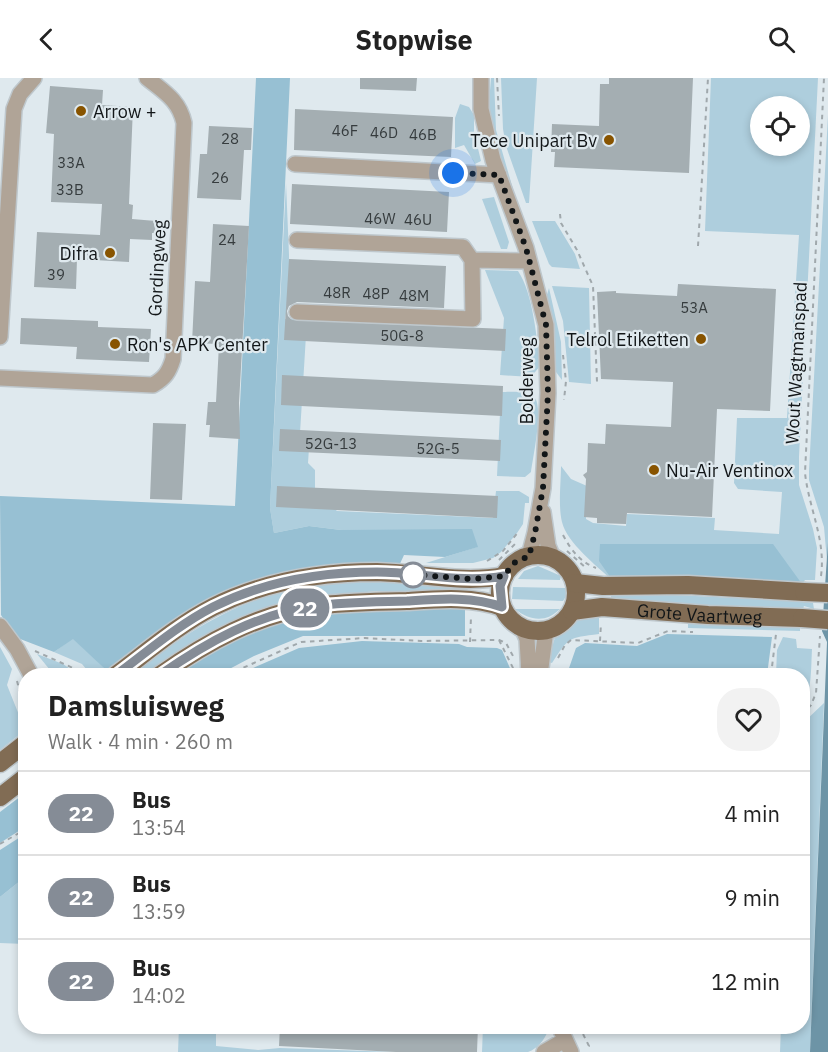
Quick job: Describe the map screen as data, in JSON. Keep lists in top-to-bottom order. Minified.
{"streets":{"main road":["Grote Vaartweg"],"street":["Gordingweg","Bolderweg"],"path":["Wout Wagtmanspad"]},"crossings":[["Wout Wagtmanspad","Grote Vaartweg"],["Bolderweg","Grote Vaartweg"]],"places":["Arrow +","Tece Unipart Bv","Difra","Telrol Etiketten","Ron's APK Center","Nu-Air Ventinox"],"lines":["bus line 22"],"house_numbers":["46F","46D","46B","28","33A","26","33B","46W","46U","24","39","48R","48P","48M","53A","50G-8","52G-13","52G-5"],"page":{"header":"Stopwise","on_map":"22","heading":["Damsluisweg","Walk · 4 min · 260 m"],"list":[{"mark":"22","name":"Bus","note":"13:54","value":"4 min"},{"mark":"22","name":"Bus","note":"13:59","value":"9 min"},{"mark":"22","name":"Bus","note":"14:02","value":"12 min"}]}}
